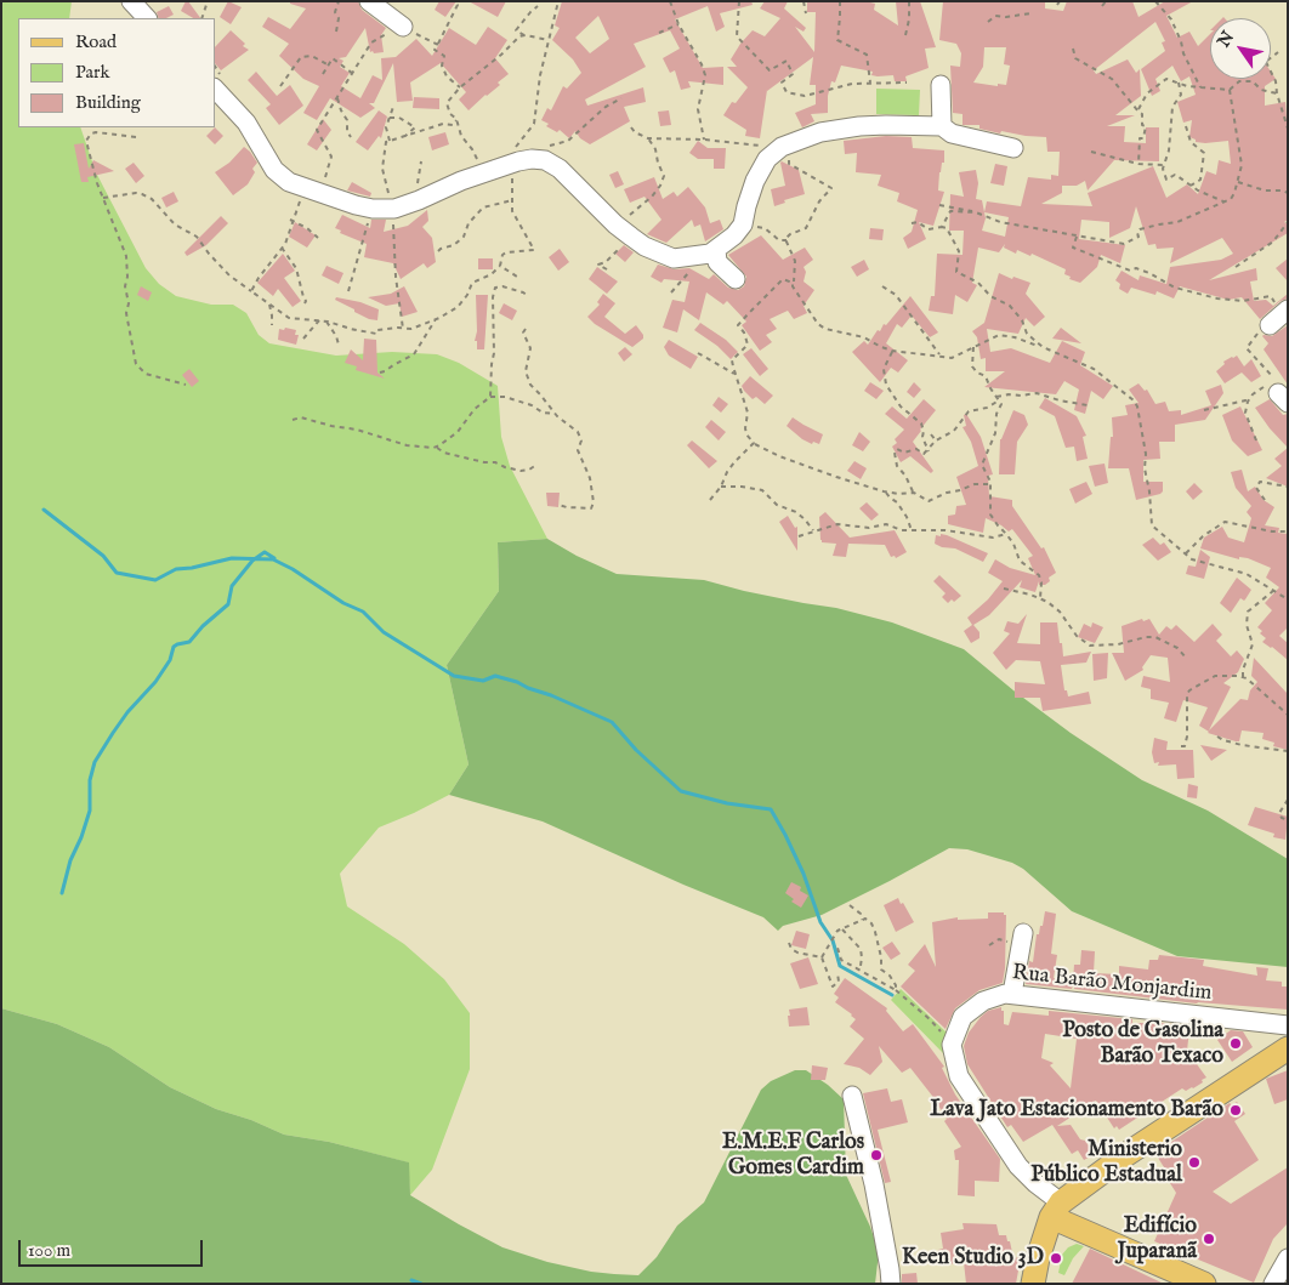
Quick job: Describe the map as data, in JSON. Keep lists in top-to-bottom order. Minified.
{"streets":{"street":["Rua Barão Monjardim"]},"places":["Posto de Gasolina Barão Texaco","Lava Jato Estacionamento Barão","E.M.E.F Carlos Gomes Cardim","Ministerio Público Estadual","Edifício Juparanã","Keen Studio 3D"],"legend":["Road","Park","Building"],"scale_bar":"100 m","north":"top left"}
